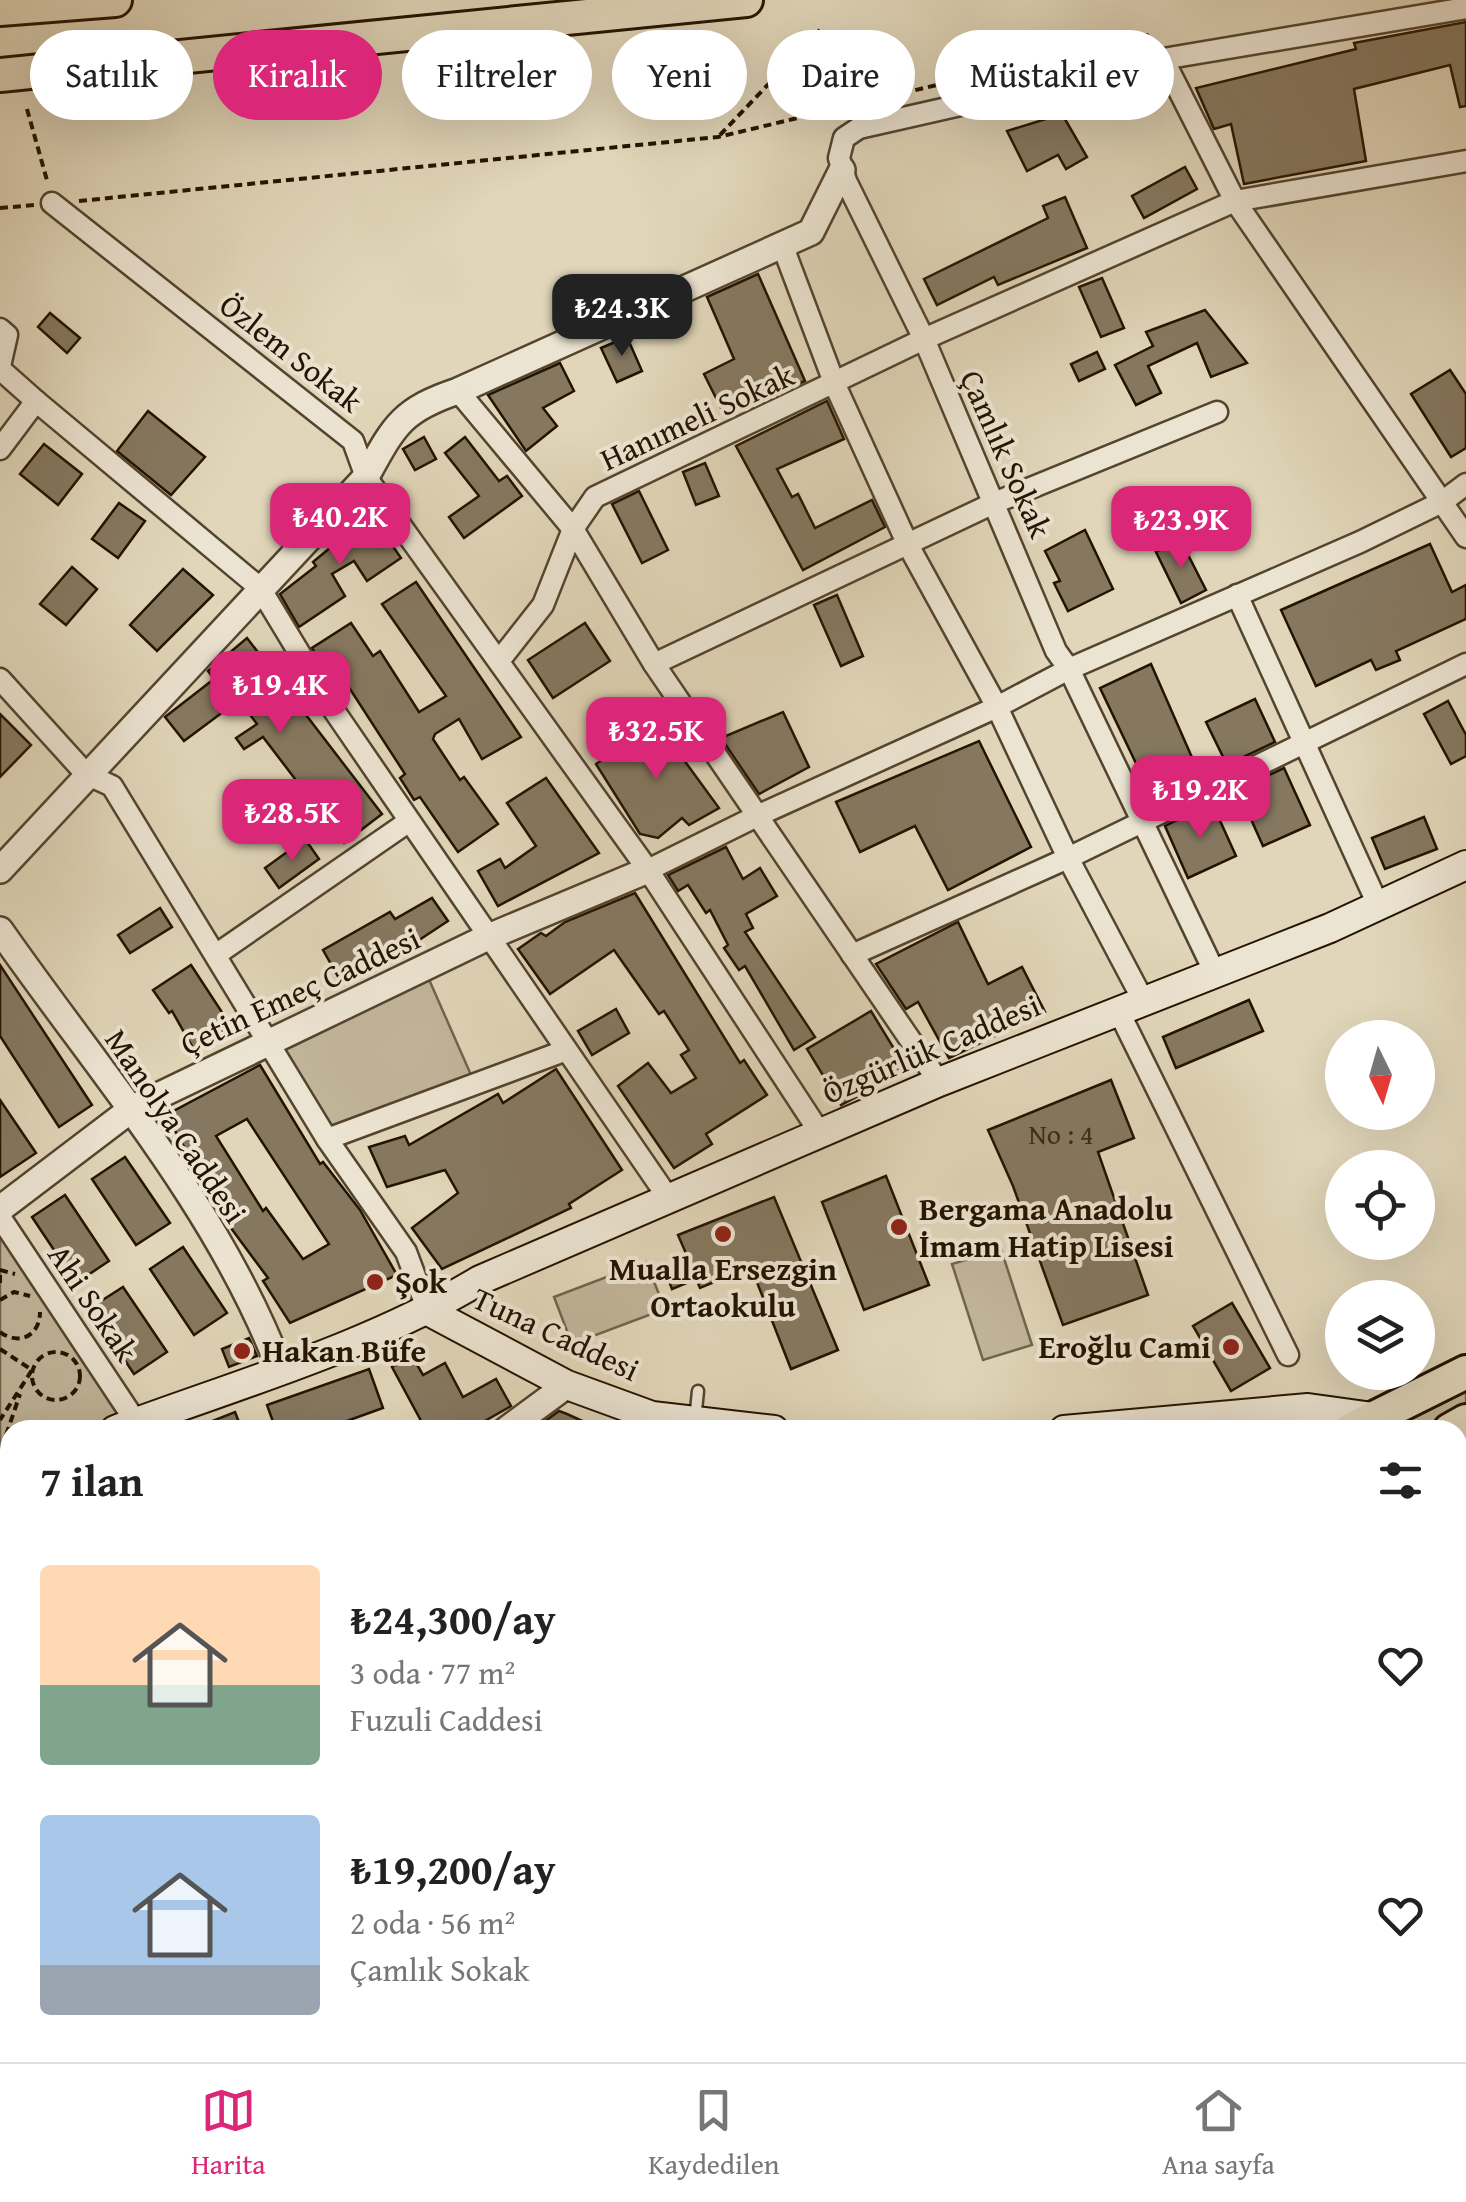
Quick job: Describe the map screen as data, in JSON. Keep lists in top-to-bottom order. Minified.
{"streets":{"main road":["Özgürlük Caddesi","Tuna Caddesi"],"street":["Özlem Sokak","Hanımeli Sokak","Çamlık Sokak","Çetin Emeç Caddesi","Manolya Caddesi","Ahi Sokak"]},"crossings":[["Özlem Sokak","Hanımeli Sokak"],["Özlem Sokak","Çetin Emeç Caddesi"],["Özlem Sokak","Özgürlük Caddesi"],["Hanımeli Sokak","Çamlık Sokak"],["Çamlık Sokak","Özgürlük Caddesi"],["Çetin Emeç Caddesi","Manolya Caddesi"],["Özgürlük Caddesi","Manolya Caddesi"],["Özgürlük Caddesi","Tuna Caddesi"]],"places":["Bergama Anadolu İmam Hatip Lisesi","Mualla Ersezgin Ortaokulu","Şok","Eroğlu Cami","Hakan Büfe"],"house_numbers":["No : 4"],"north":"bottom","page":{"chip":["Satılık","Kiralık","Filtreler","Yeni","Daire","Müstakil ev"],"price":["₺24.3K","₺40.2K","₺23.9K","₺19.4K","₺32.5K","₺19.2K","₺28.5K"],"heading":"7 ilan","list":[{"name":"₺24,300/ay","note":"3 oda · 77 m² · Fuzuli Caddesi"},{"name":"₺19,200/ay","note":"2 oda · 56 m² · Çamlık Sokak"}],"tabs":["Harita","Kaydedilen","Ana sayfa"]}}
